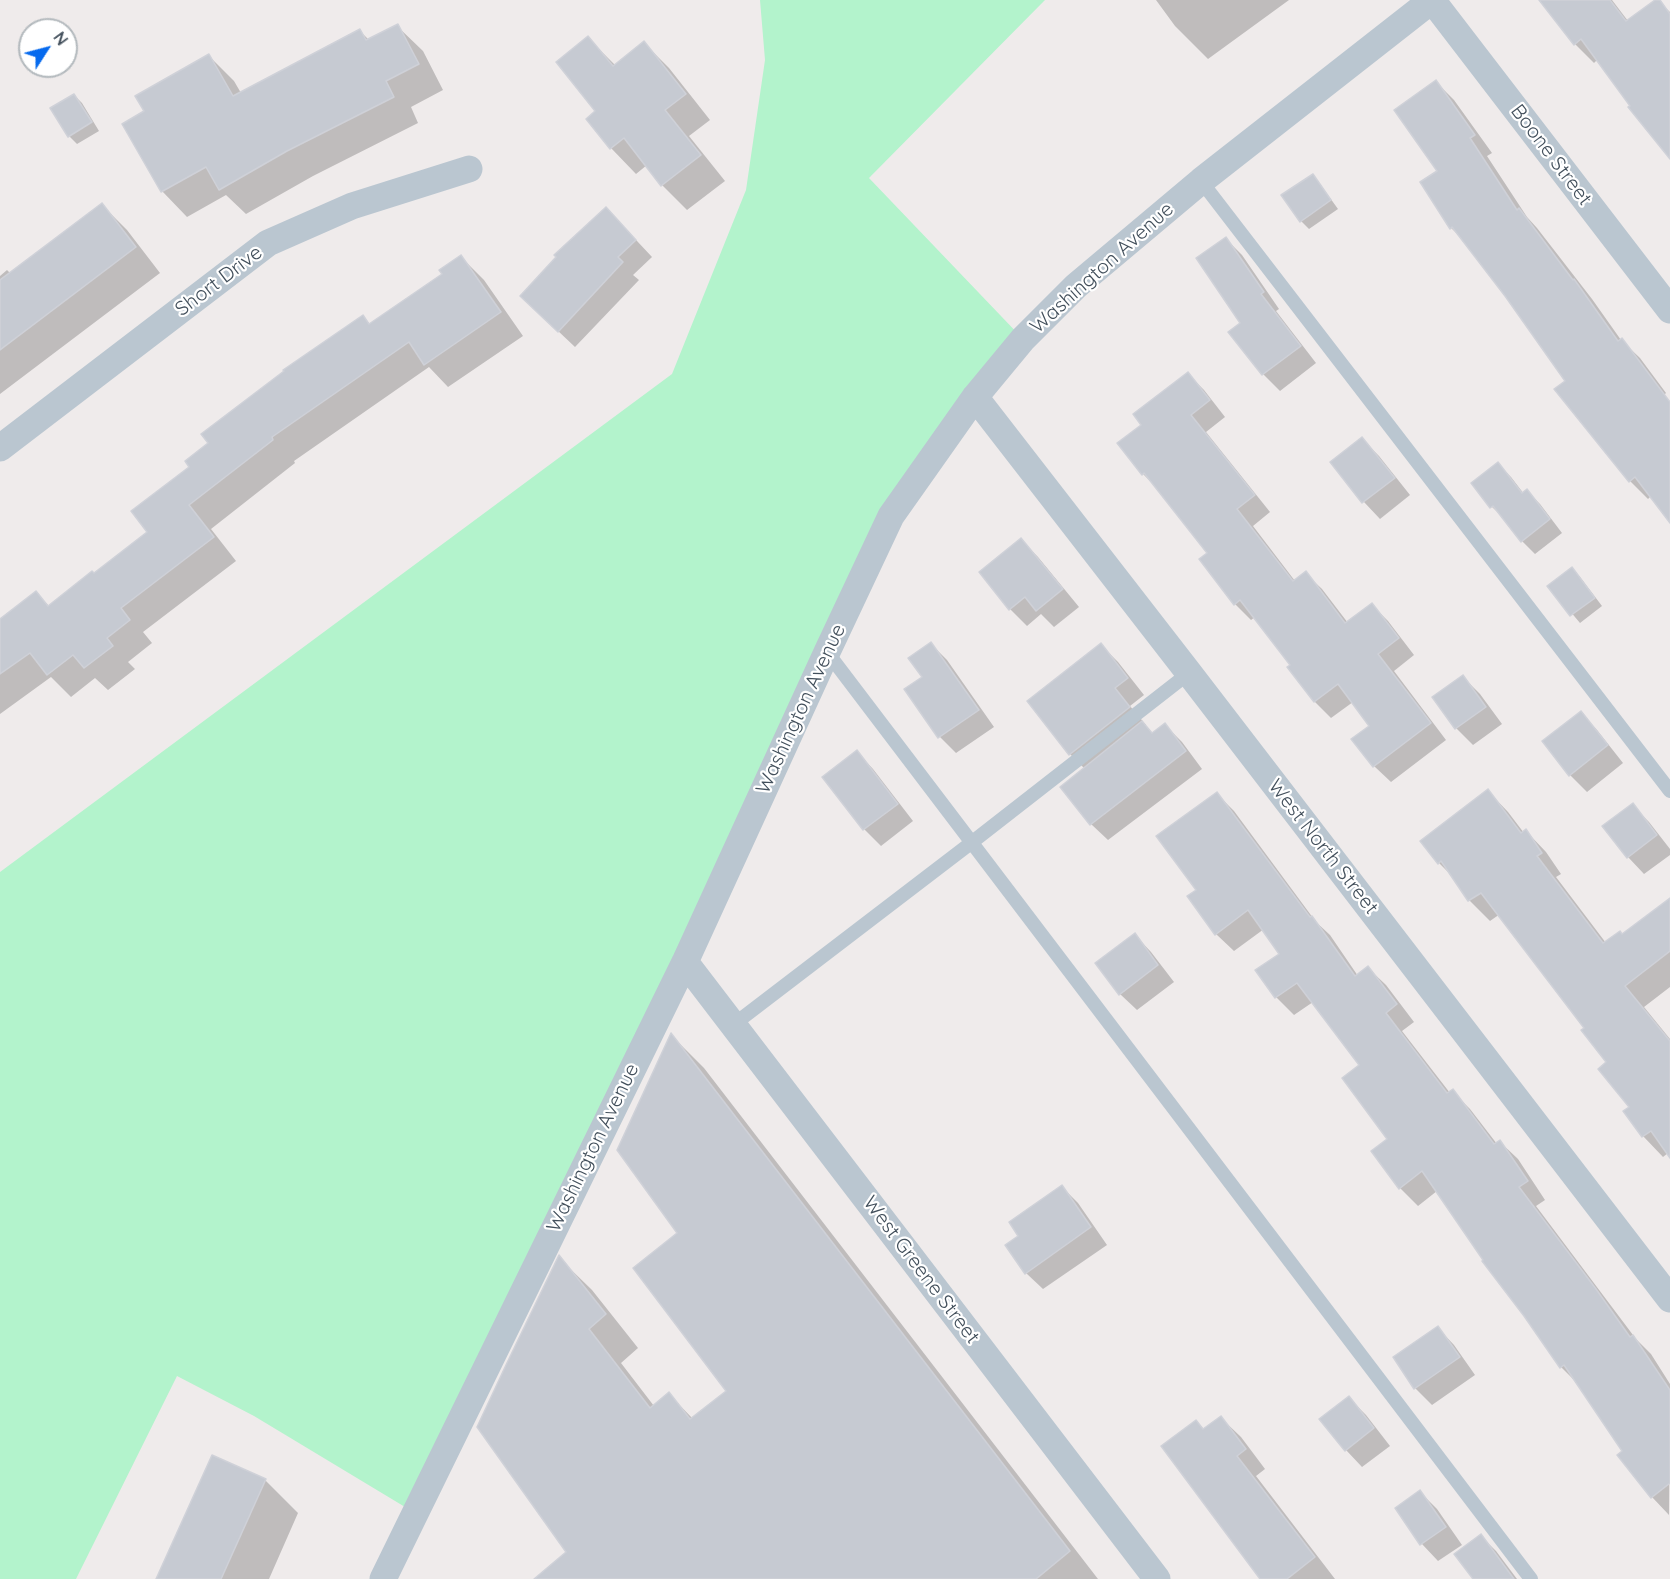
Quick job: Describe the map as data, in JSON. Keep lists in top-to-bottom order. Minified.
{"streets":{"street":["Boone Street","Washington Avenue","Short Drive","West North Street","West Greene Street"]},"crossings":[["Boone Street","Washington Avenue"],["Washington Avenue","West North Street"],["Washington Avenue","West Greene Street"]],"north":"top right"}
